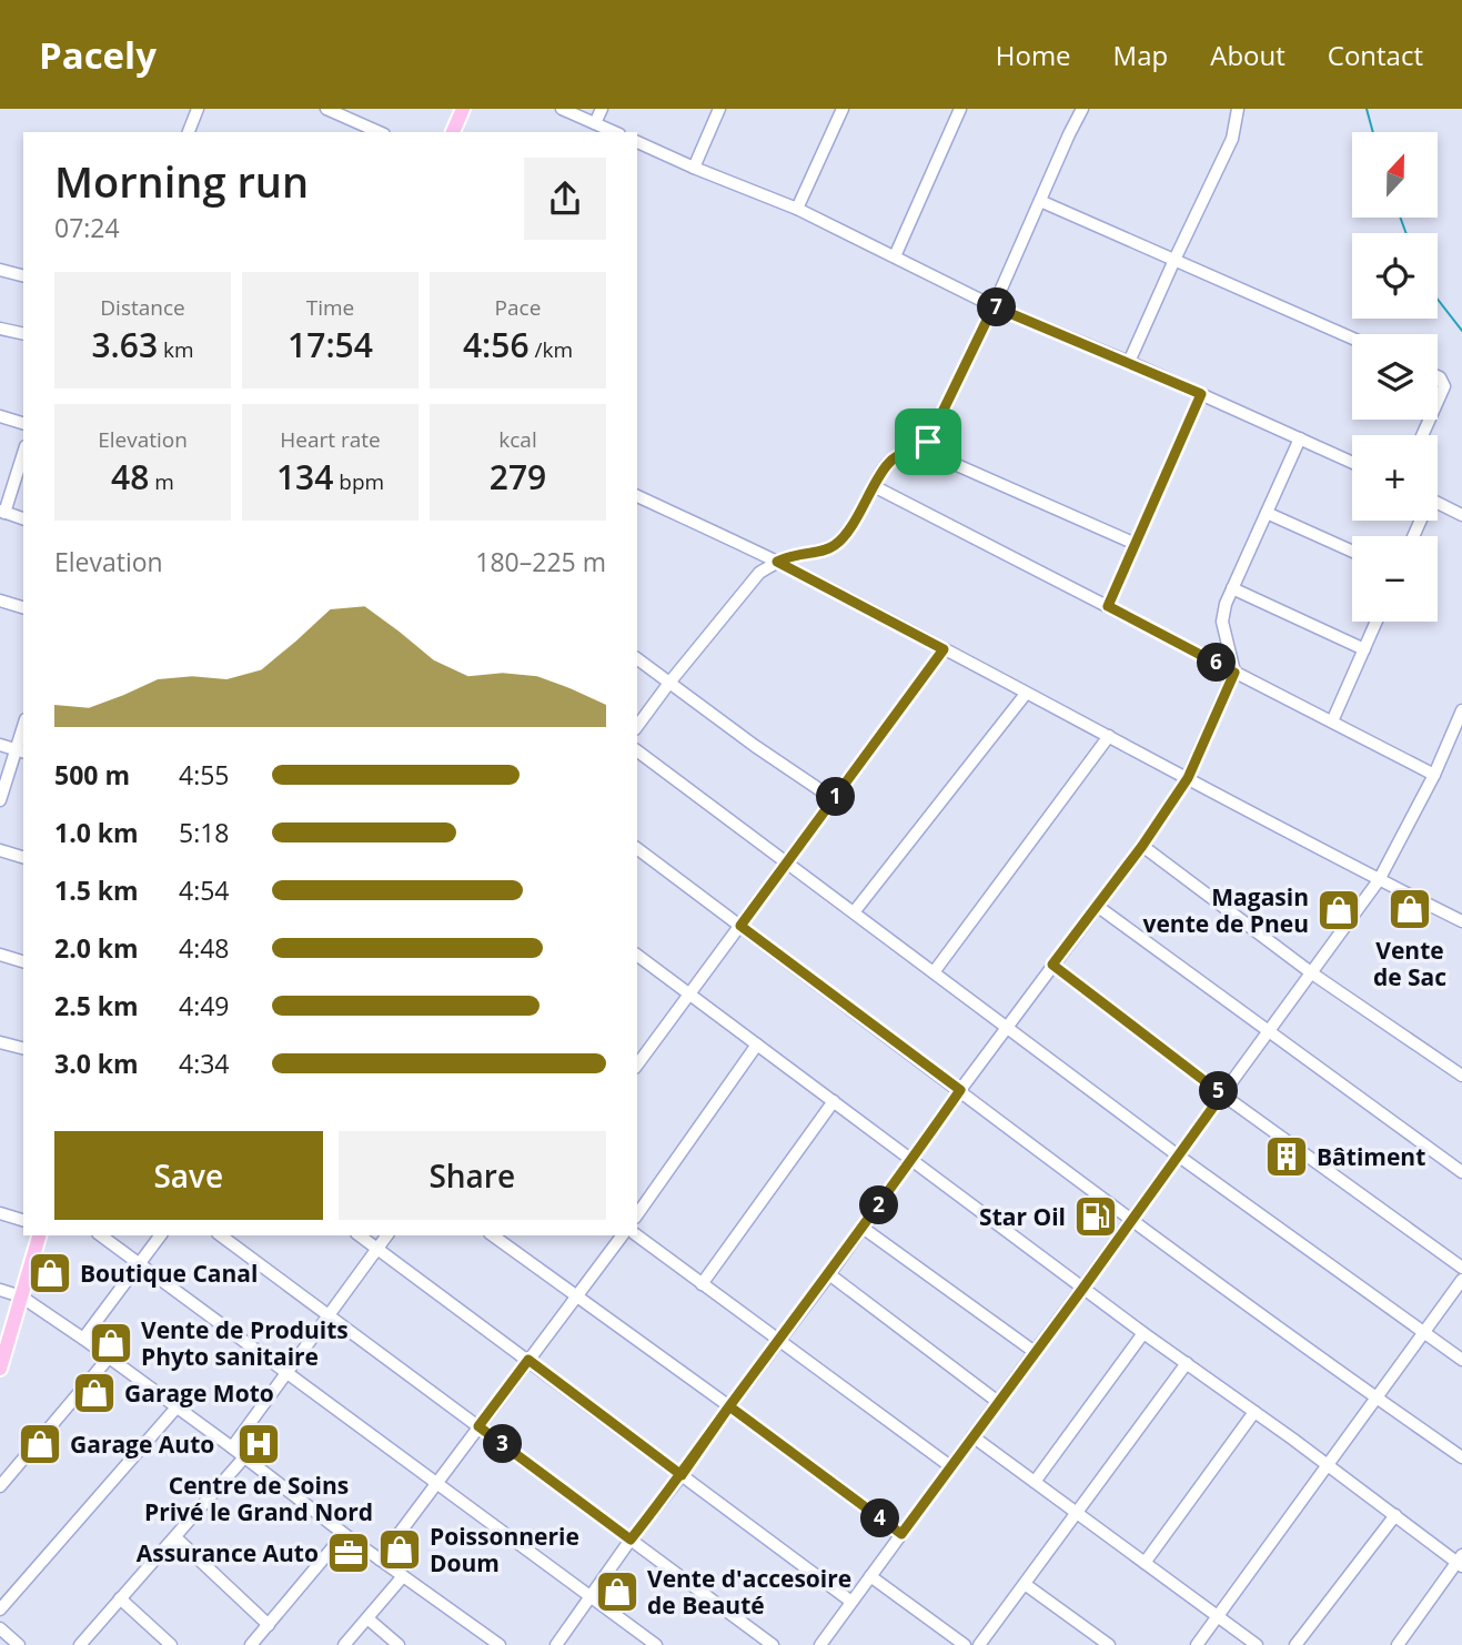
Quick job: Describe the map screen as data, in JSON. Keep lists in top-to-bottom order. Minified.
{"places":{"shop":["Vente de Sac","Magasin vente de Pneu","Boutique Canal","Vente de Produits Phyto sanitaire","Garage Moto","Garage Auto","Poissonnerie Doum","Vente d'accesoire de Beauté"],"building":["Bâtiment"],"fuel station":["Star Oil"],"hospital":["Centre de Soins Privé le Grand Nord"],"office":["Assurance Auto"]},"north":"top","page":{"header":"Pacely","nav":["Home","Map","About","Contact"],"map_buttons":["+","−"],"heading":["Morning run","07:24"],"stats":[["Distance","3.63 km"],["Time","17:54"],["Pace","4:56 /km"],["Elevation","48 m"],["Heart rate","134 bpm"],["kcal","279"]],"pins":["7","6","1","5","2","3","4"],"chart":["Elevation","180–225 m"],"list":[{"name":"500 m","note":"4:55"},{"name":"1.0 km","note":"5:18"},{"name":"1.5 km","note":"4:54"},{"name":"2.0 km","note":"4:48"},{"name":"2.5 km","note":"4:49"},{"name":"3.0 km","note":"4:34"}],"buttons":["Save","Share"]}}
